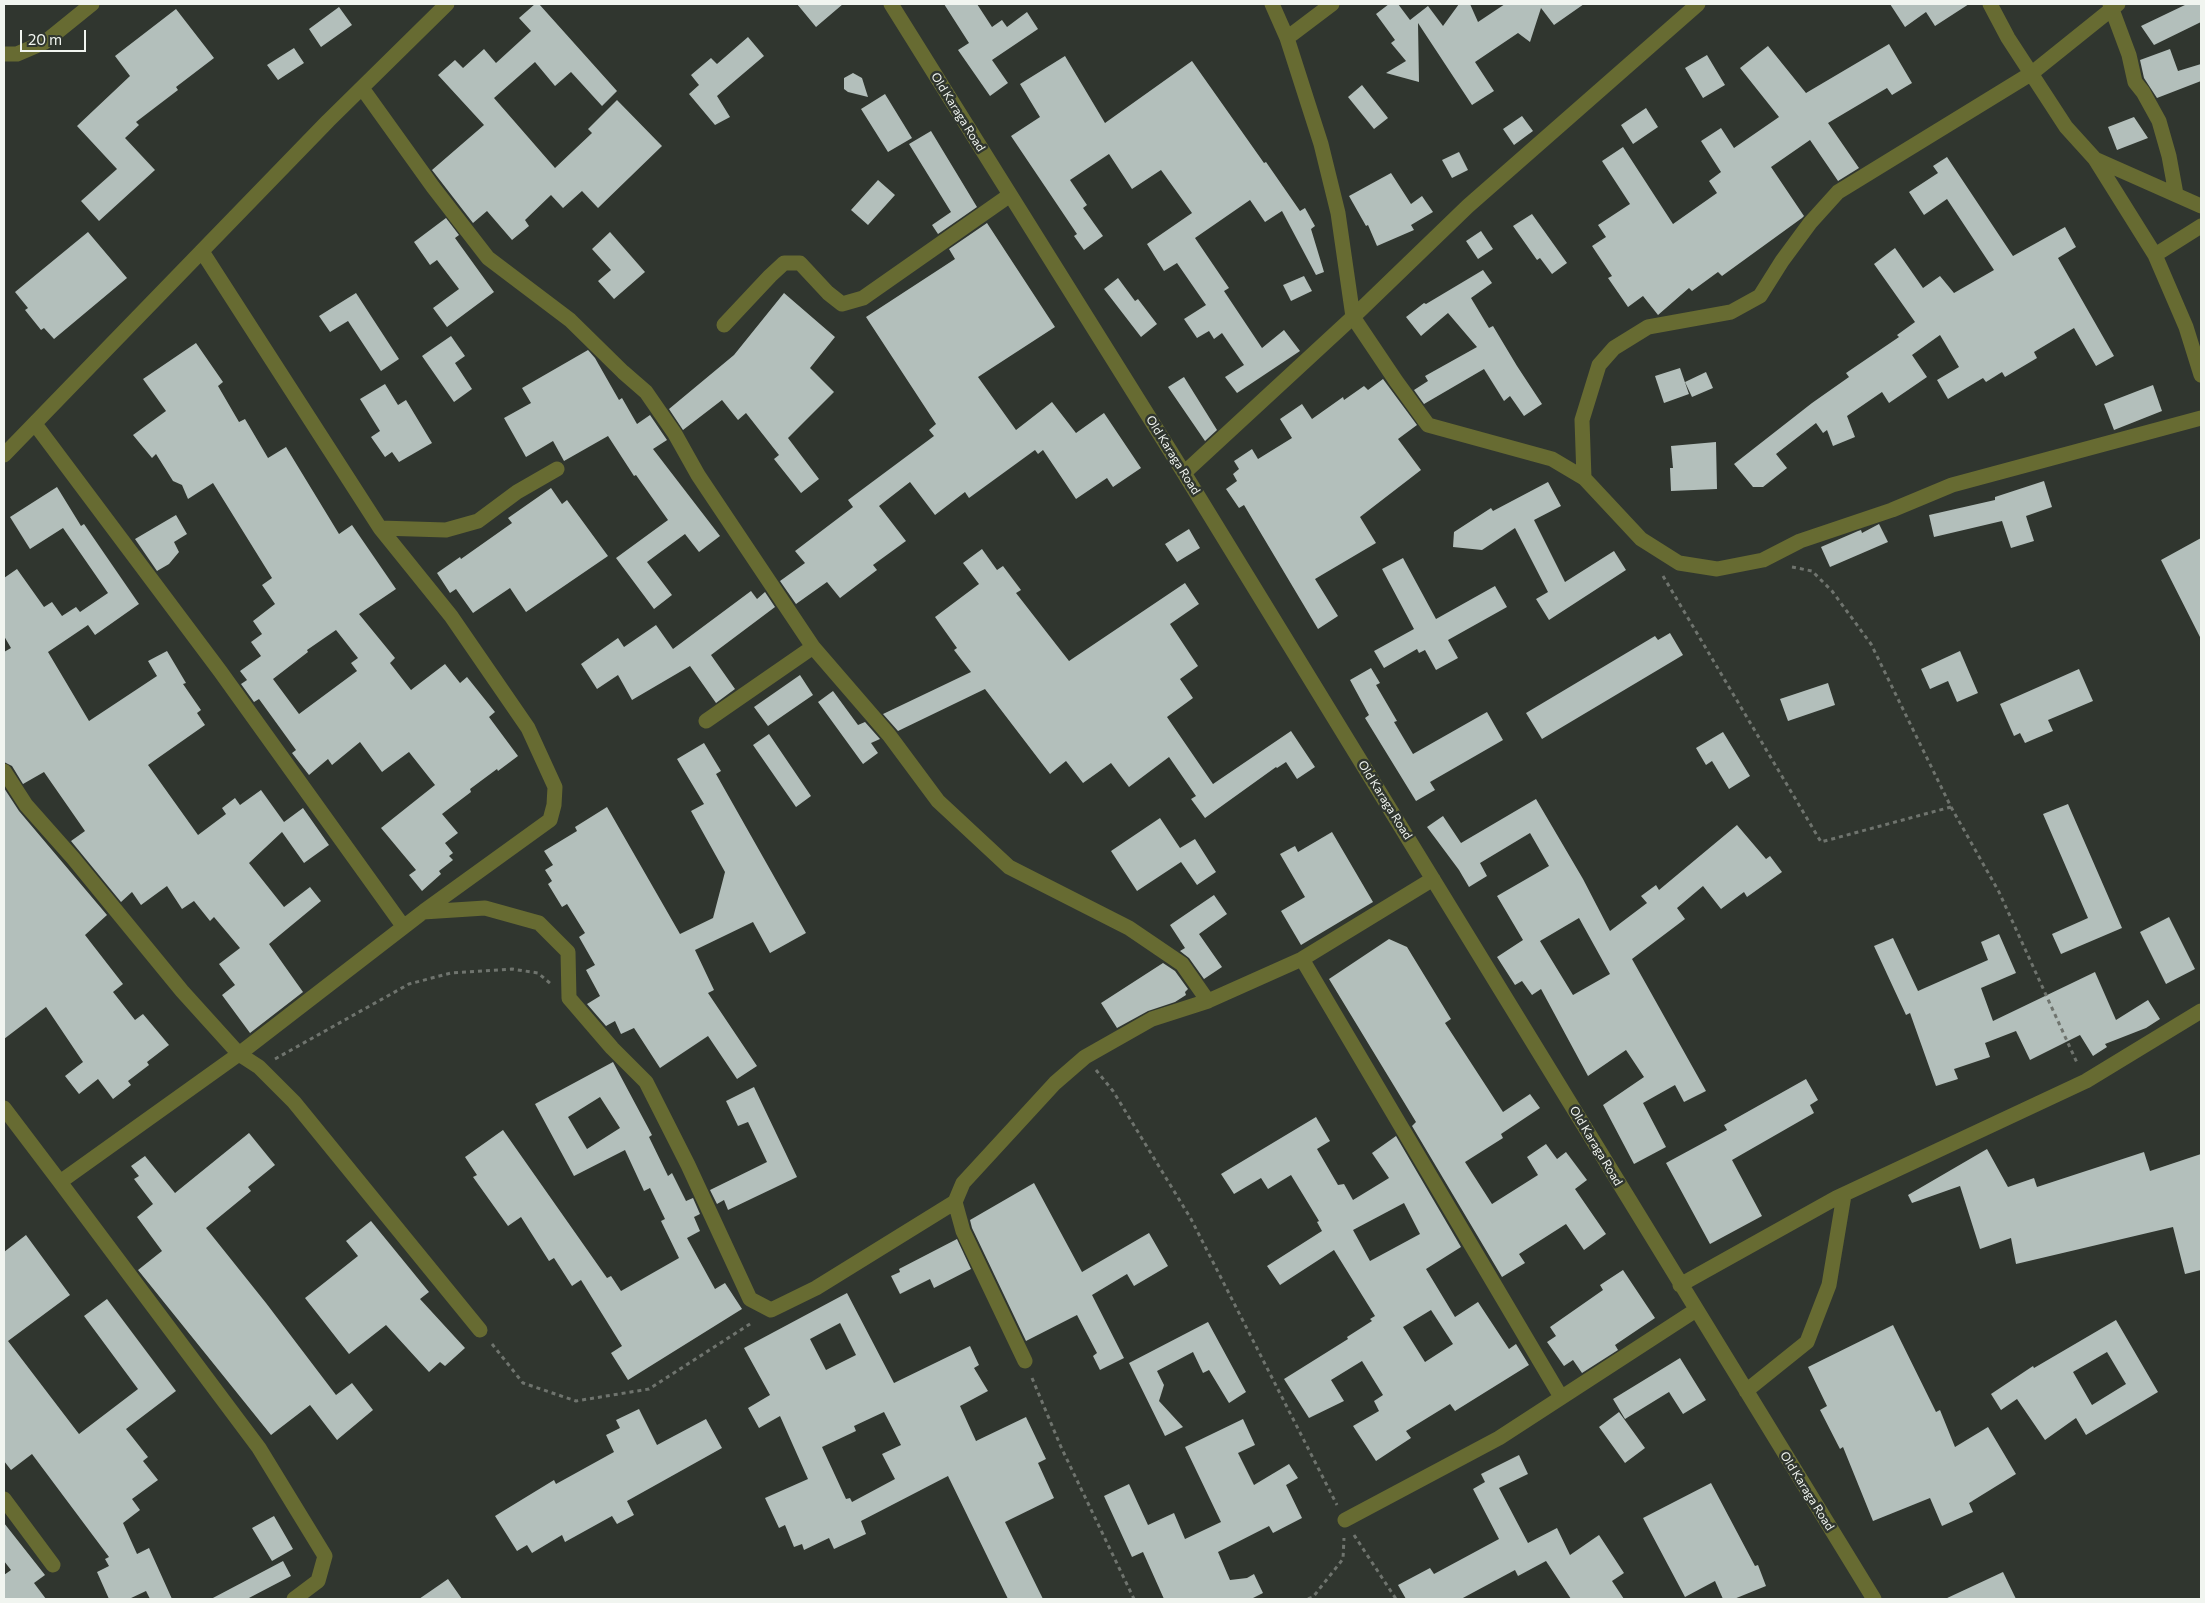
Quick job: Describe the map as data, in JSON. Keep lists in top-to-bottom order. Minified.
{"streets":{"street":["Old Karaga Road"]},"scale_bar":"20 m"}
